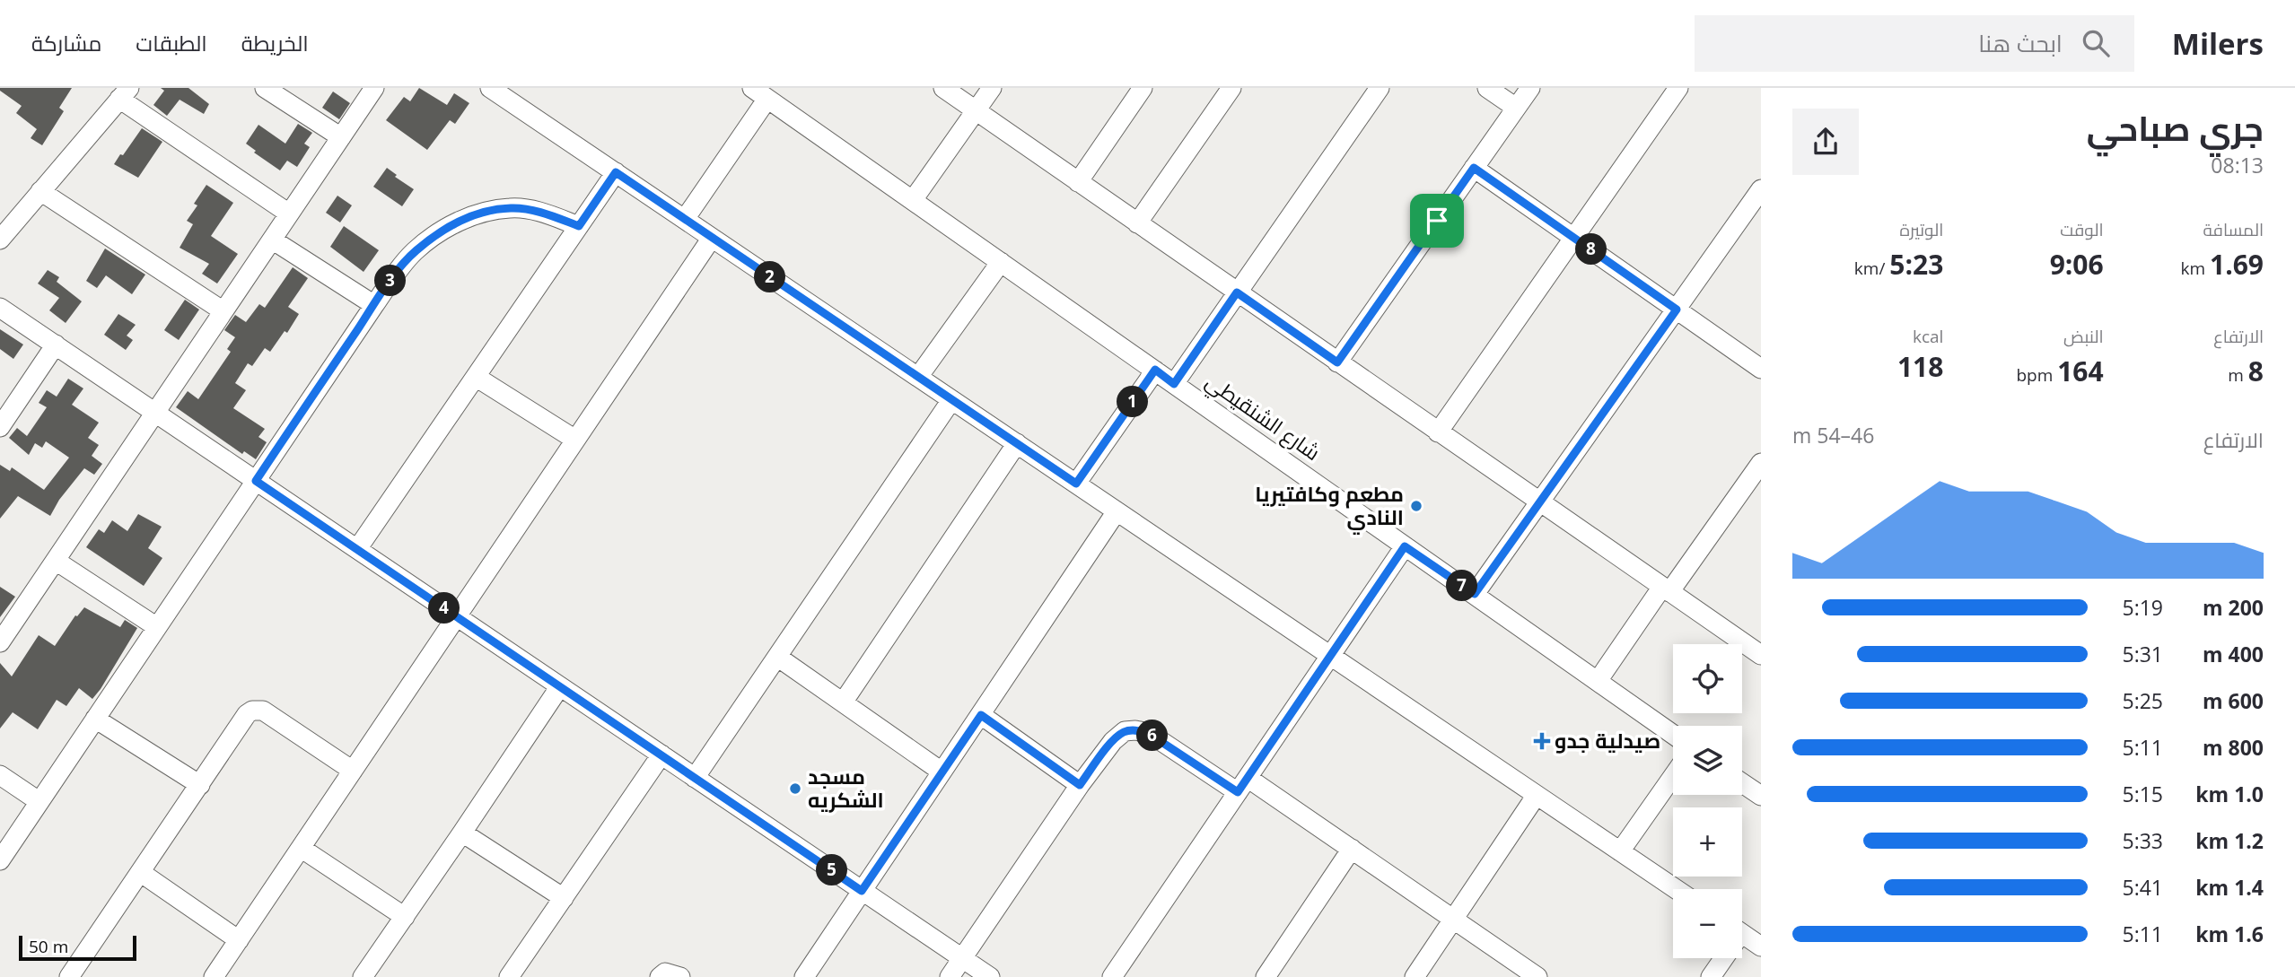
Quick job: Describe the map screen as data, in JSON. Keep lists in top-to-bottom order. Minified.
{"streets":{"street":["شارع الشنقيطي"]},"places":{"other":["مطعم وكافتيريا النادي","مسجد الشكريه"],"health":["صيدلية جدو"]},"scale_bar":"50 m","page":{"header":"Milers","search":"ابحث هنا","nav":["الخريطة","الطبقات","مشاركة"],"heading":["جري صباحي","08:13"],"stats":[["المسافة","1.69 km"],["الوقت","9:06"],["الوتيرة","5:23 /km"],["الارتفاع","8 m"],["النبض","164 bpm"],["kcal","118"]],"pins":["8","2","3","1","7","4","6","5"],"chart":["الارتفاع","46–54 m"],"list":[{"name":"200 m","note":"5:19"},{"name":"400 m","note":"5:31"},{"name":"600 m","note":"5:25"},{"name":"800 m","note":"5:11"},{"name":"1.0 km","note":"5:15"},{"name":"1.2 km","note":"5:33"},{"name":"1.4 km","note":"5:41"},{"name":"1.6 km","note":"5:11"}],"map_buttons":["+","−"],"scale":"50 m"}}
